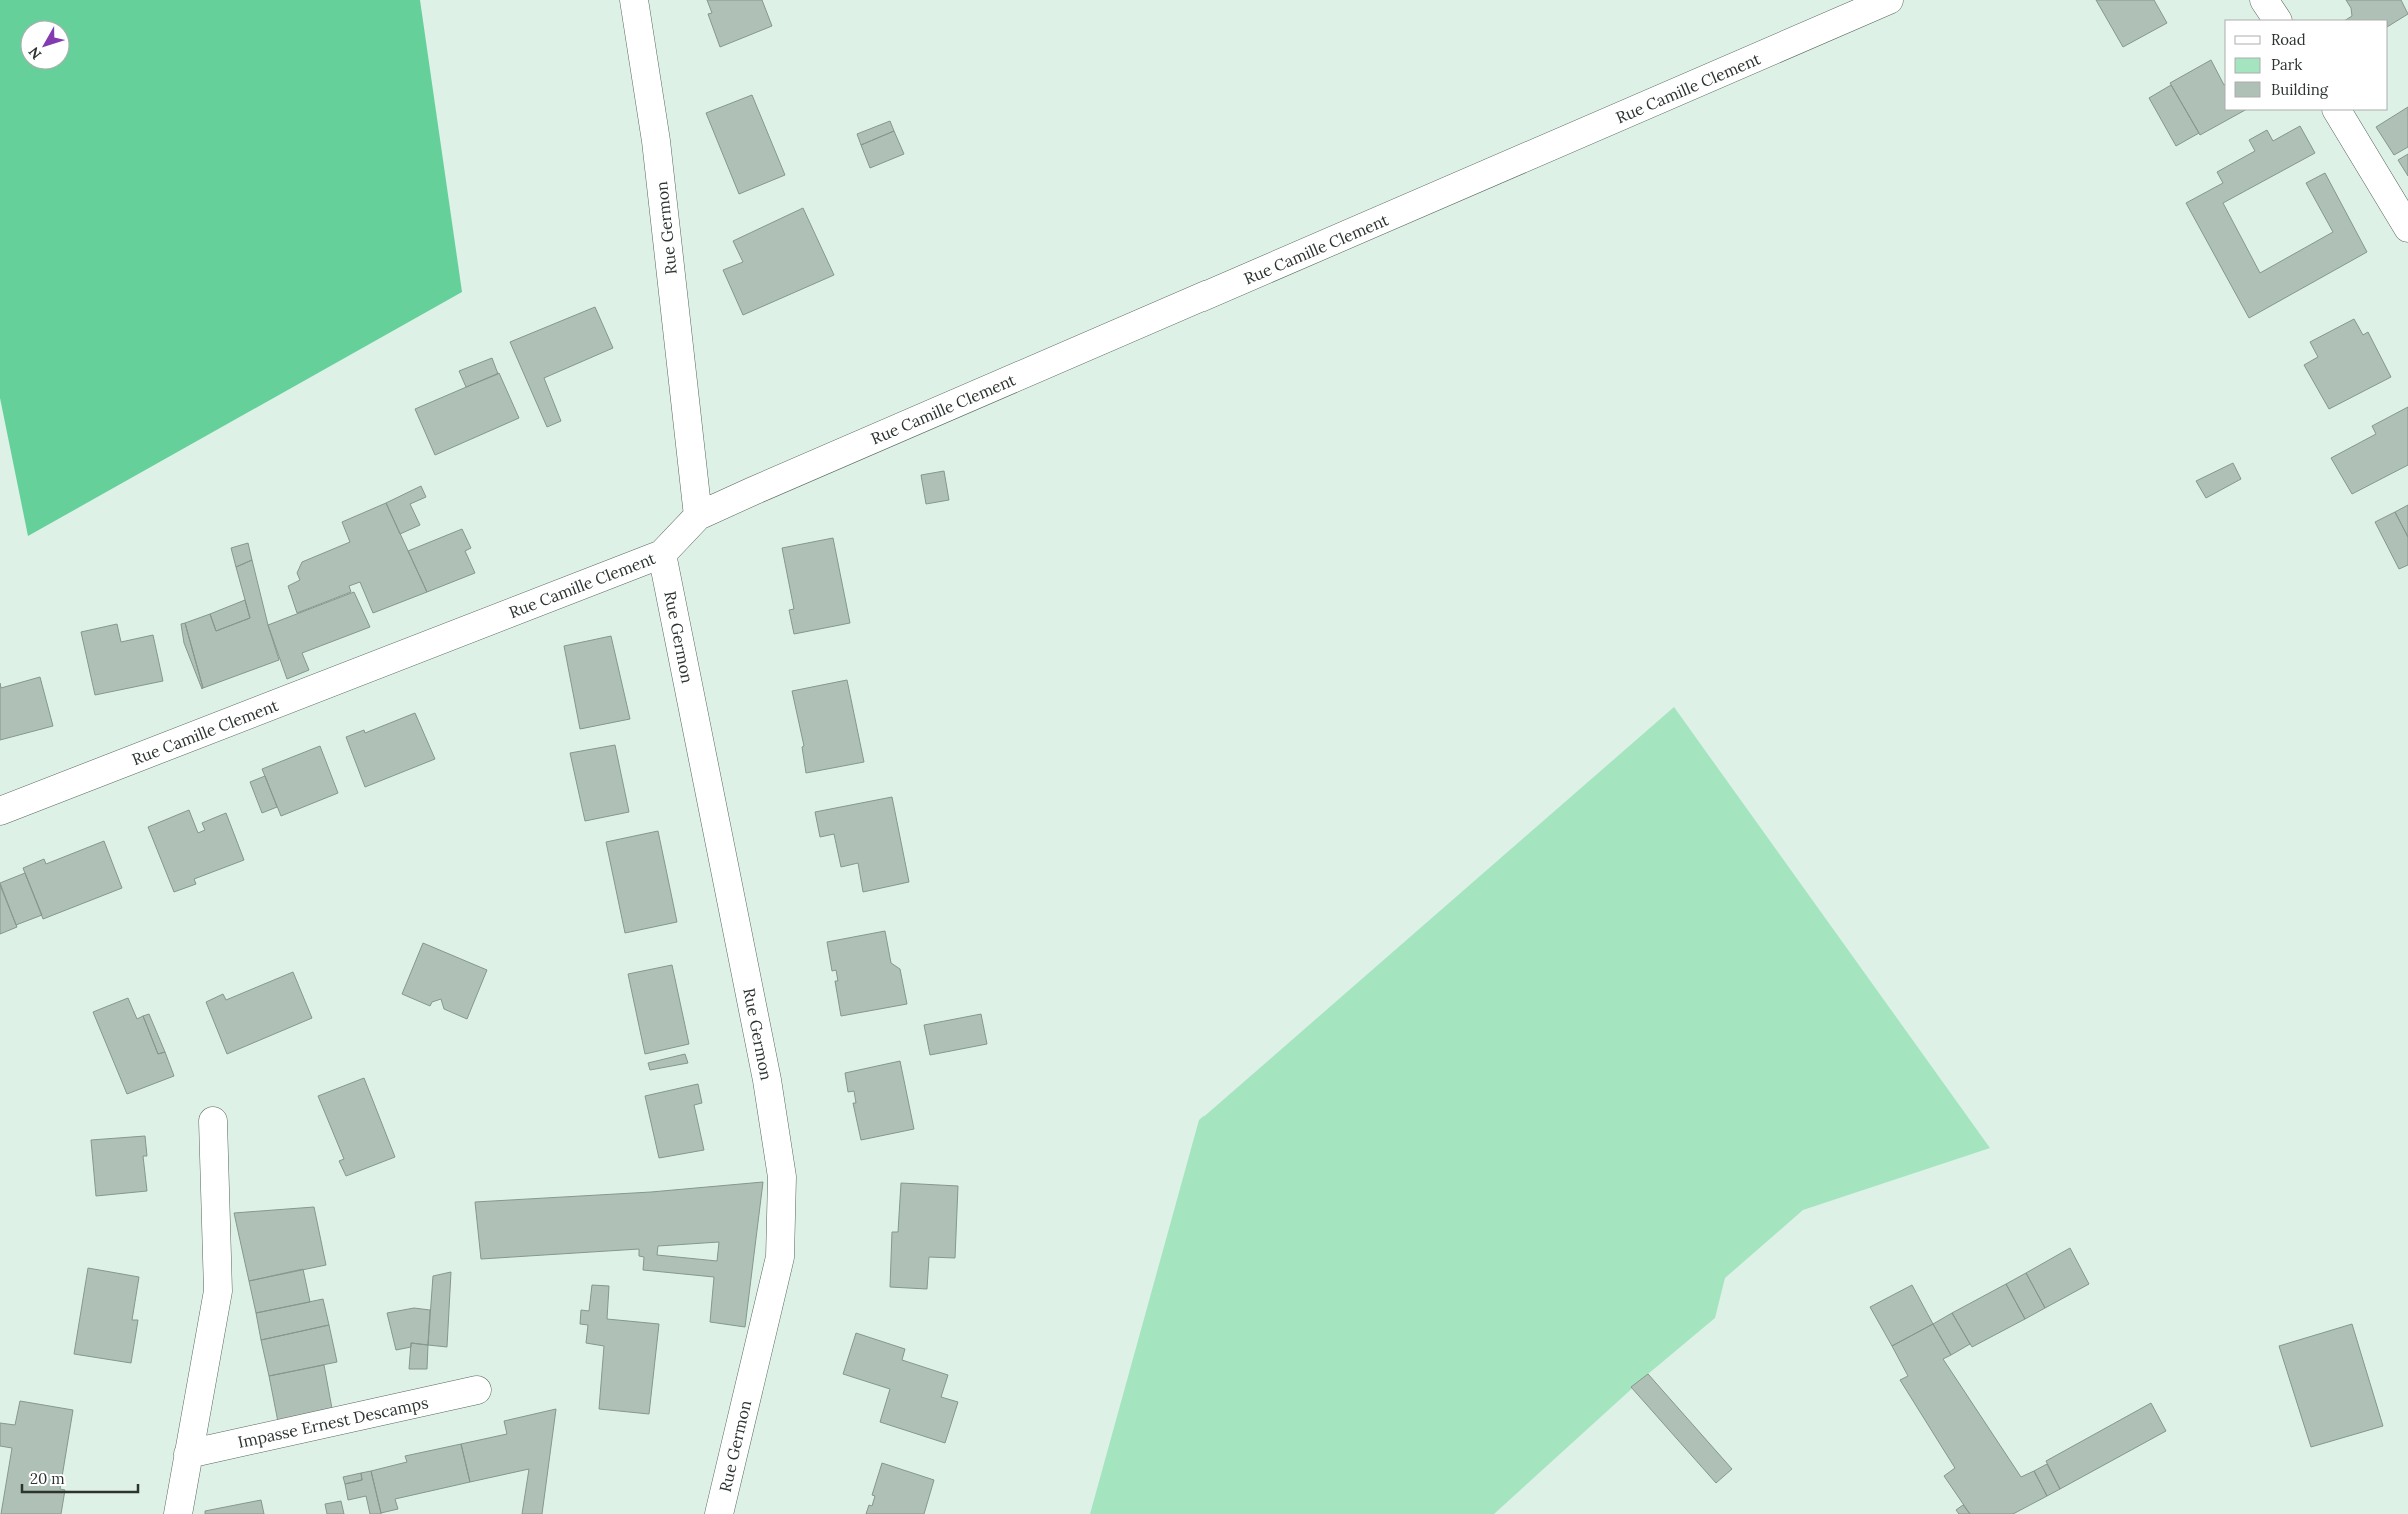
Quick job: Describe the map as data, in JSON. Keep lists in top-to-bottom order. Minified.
{"streets":{"street":["Rue Camille Clement","Rue Germon","Impasse Ernest Descamps"]},"crossings":[["Rue Camille Clement","Rue Germon"]],"legend":["Road","Park","Building"],"scale_bar":"20 m","north":"bottom left"}
